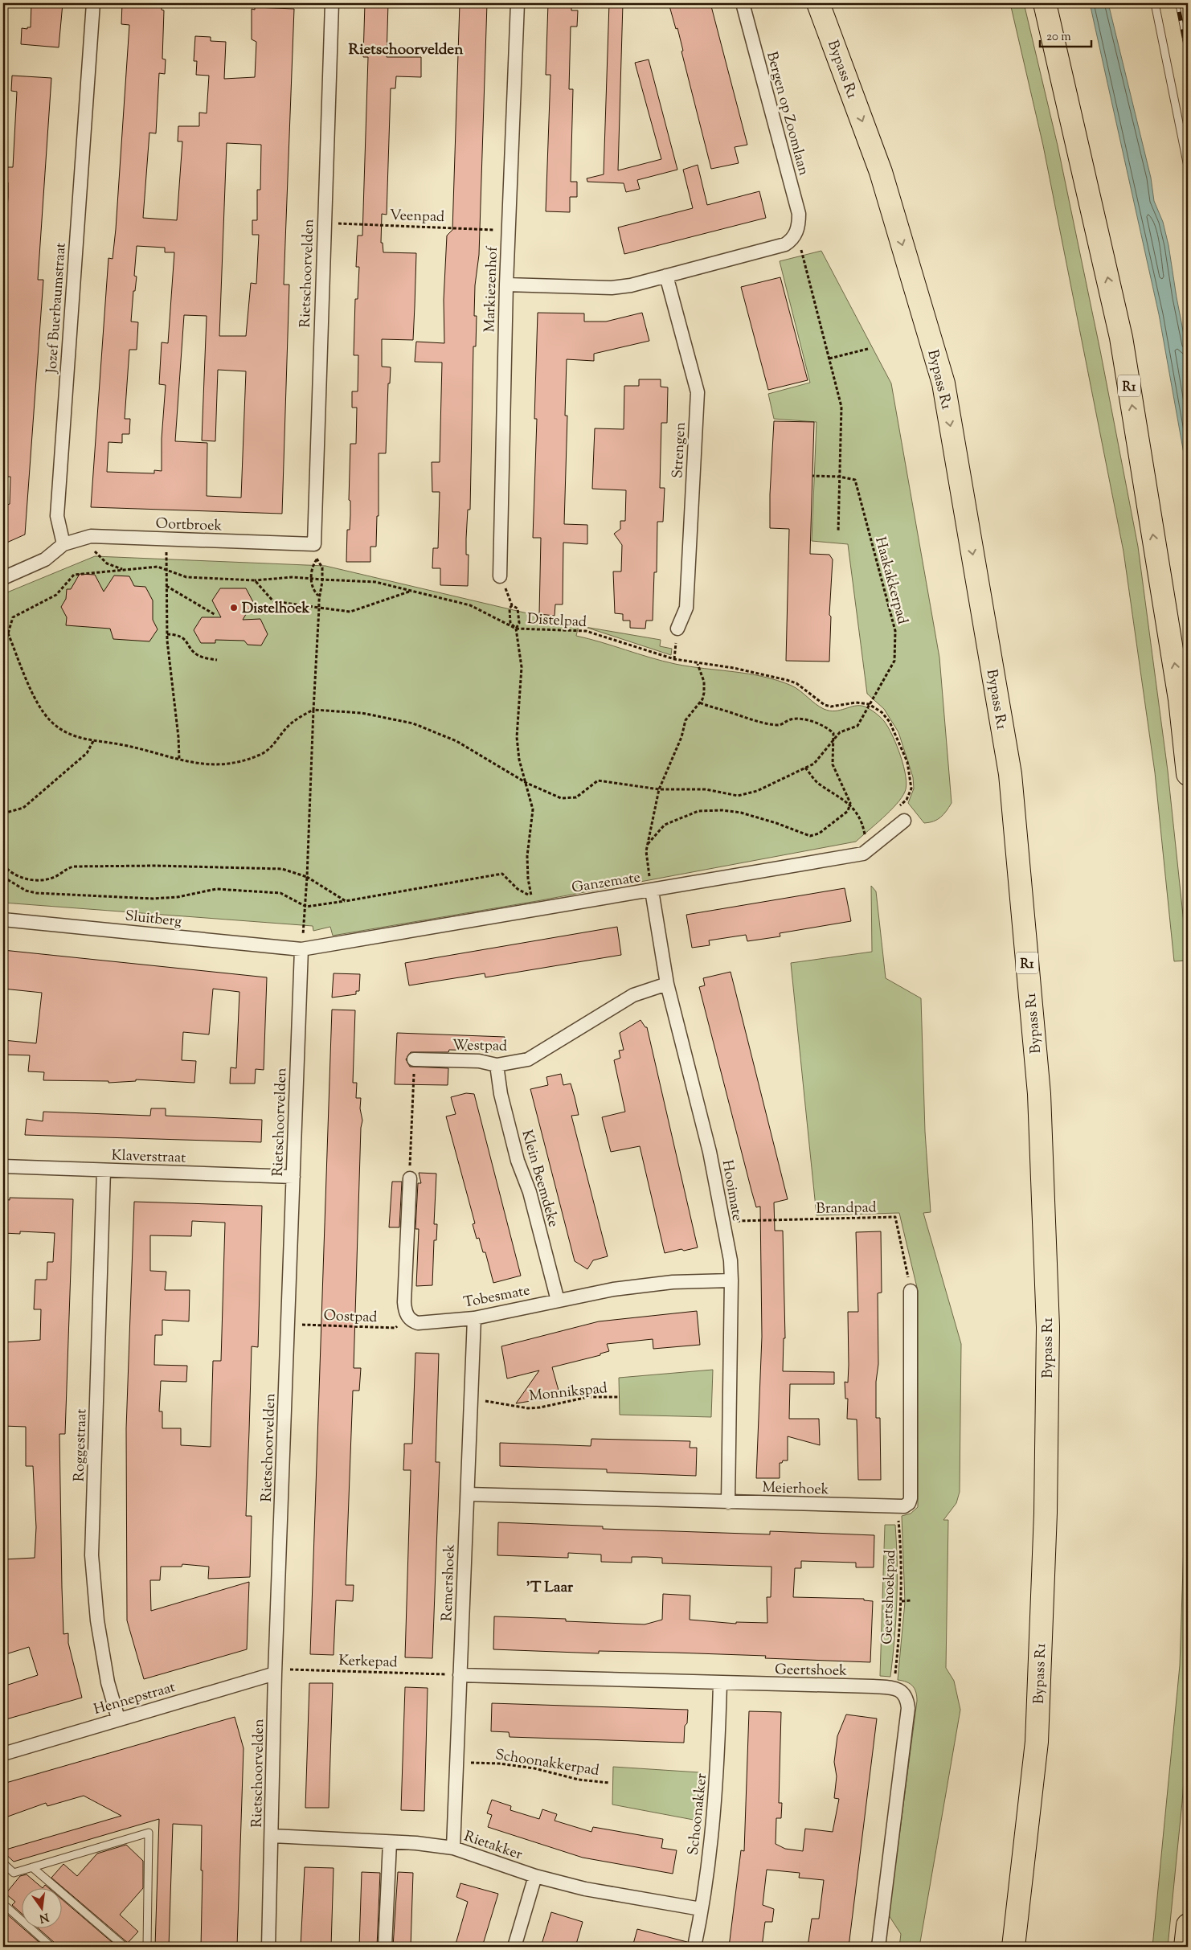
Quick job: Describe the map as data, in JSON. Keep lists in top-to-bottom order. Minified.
{"streets":{"highway":["Bypass R1","R1"],"street":["Bergen op Zoomlaan","Rietschoorvelden","Markiezenhof","Jozef Buerbaumstraat","Strengen","Oortbroek","Ganzemate","Sluitberg","Westpad","Klaverstraat","Klein Beemdeke","Hooimate","Tobesmate","Roggestraat","Meierhoek","Remershoek","Geertshoek","Hennepstraat","Schoonakker","Rietakker"],"path":["Veenpad","Haakakkerpad","Distelpad","Brandpad","Oostpad","Monnikspad","Geertshoekpad","Kerkepad","Schoonakkerpad"]},"crossings":[["Veenpad","Rietschoorvelden"],["Veenpad","Markiezenhof"],["Rietschoorvelden","Oortbroek"],["Rietschoorvelden","Ganzemate"],["Rietschoorvelden","Sluitberg"],["Rietschoorvelden","Klaverstraat"],["Rietschoorvelden","Oostpad"],["Rietschoorvelden","Kerkepad"],["Rietschoorvelden","Hennepstraat"],["Rietschoorvelden","Rietakker"],["Jozef Buerbaumstraat","Oortbroek"],["Haakakkerpad","Distelpad"],["Ganzemate","Sluitberg"],["Ganzemate","Hooimate"],["Westpad","Klein Beemdeke"],["Westpad","Hooimate"],["Klaverstraat","Roggestraat"],["Klein Beemdeke","Tobesmate"],["Hooimate","Brandpad"],["Hooimate","Tobesmate"],["Hooimate","Meierhoek"],["Tobesmate","Oostpad"],["Tobesmate","Remershoek"],["Monnikspad","Remershoek"],["Roggestraat","Hennepstraat"],["Meierhoek","Remershoek"],["Meierhoek","Geertshoekpad"],["Remershoek","Kerkepad"],["Remershoek","Geertshoek"],["Remershoek","Schoonakkerpad"],["Remershoek","Rietakker"],["Geertshoekpad","Geertshoek"],["Kerkepad","Geertshoek"],["Kerkepad","Hennepstraat"],["Geertshoek","Schoonakker"],["Schoonakker","Rietakker"]],"districts":["Rietschoorvelden","’T Laar"],"places":["Distelhoek"],"scale_bar":"20 m","north":"bottom"}
